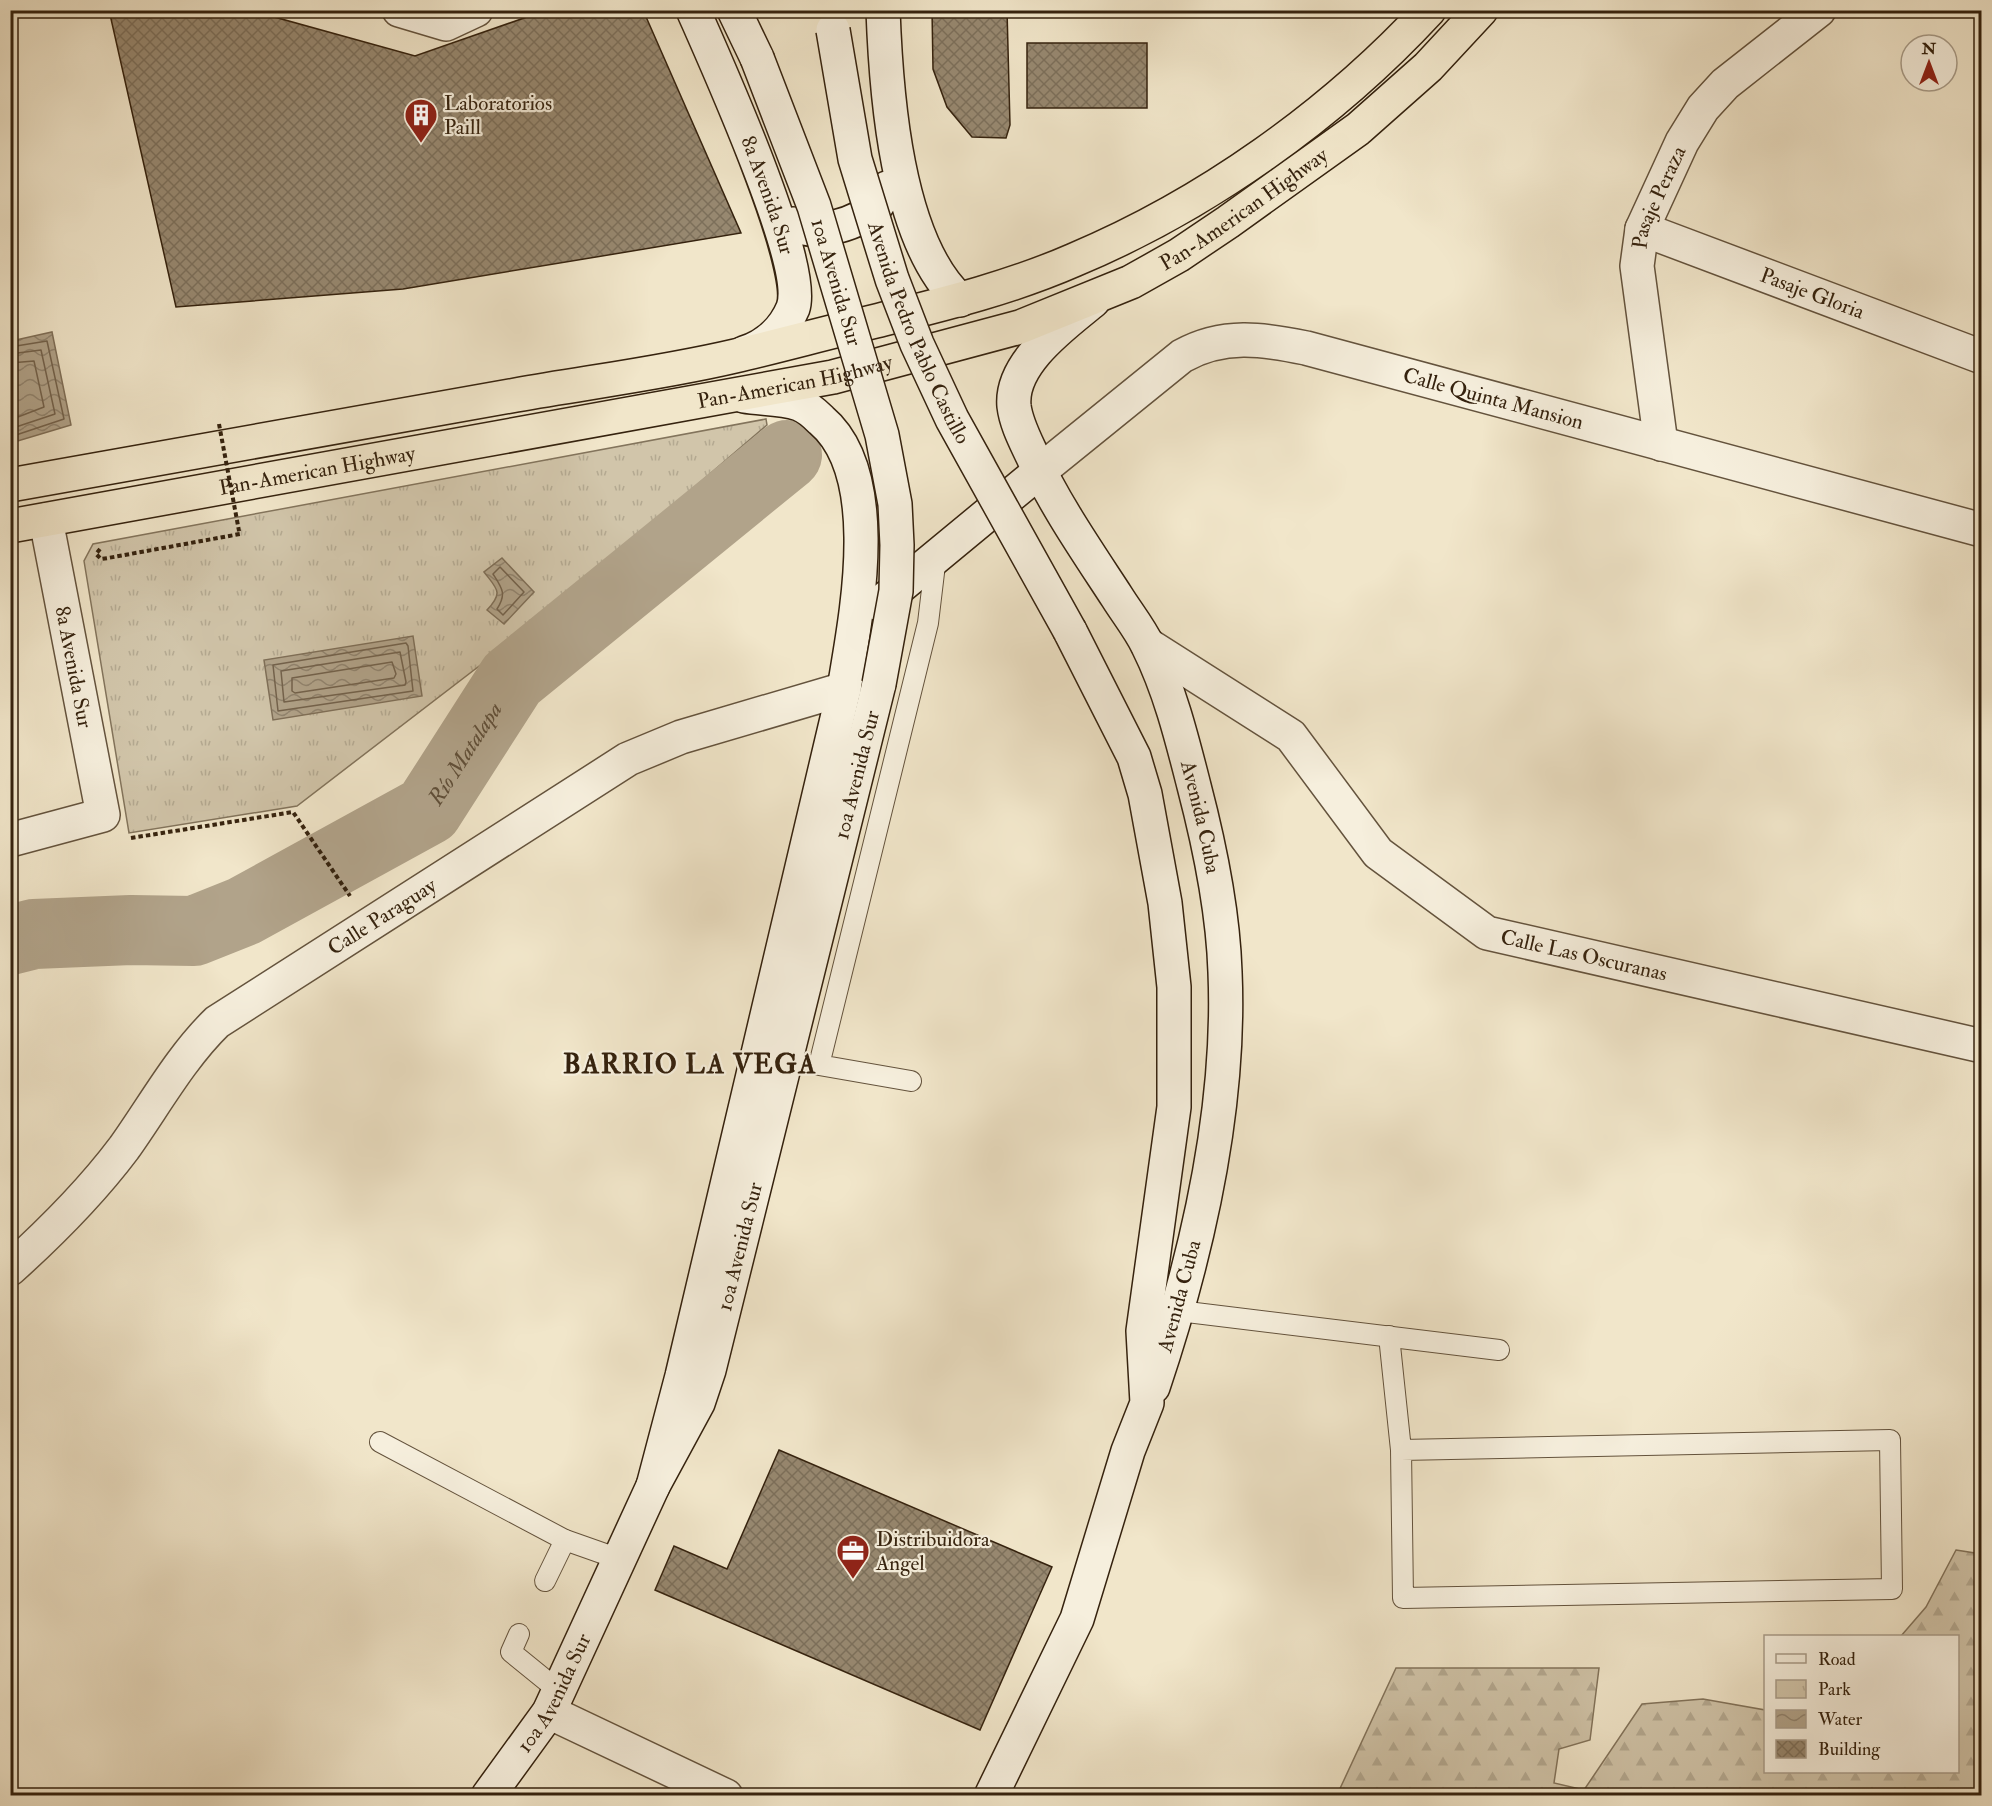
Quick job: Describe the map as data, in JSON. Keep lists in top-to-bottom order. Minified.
{"streets":{"highway":["Pan-American Highway"],"street":["8a Avenida Sur","Pasaje Peraza","10a Avenida Sur","Pasaje Gloria","Avenida Pedro Pablo Castillo","Calle Quinta Mansion","Avenida Cuba","Calle Paraguay","Calle Las Oscuranas"]},"crossings":[["8a Avenida Sur","Pan-American Highway"],["Pasaje Peraza","Pasaje Gloria"],["Pasaje Peraza","Calle Quinta Mansion"],["Pan-American Highway","10a Avenida Sur"],["Pan-American Highway","Avenida Pedro Pablo Castillo"],["Pan-American Highway","Avenida Cuba"],["10a Avenida Sur","Calle Quinta Mansion"],["10a Avenida Sur","Calle Paraguay"],["Avenida Pedro Pablo Castillo","Avenida Cuba"],["Calle Quinta Mansion","Avenida Cuba"],["Avenida Cuba","Calle Las Oscuranas"]],"districts":["BARRIO LA VEGA"],"water":["Río Matalapa"],"places":{"building":["Laboratorios Paill"],"office":["Distribuidora Angel"]},"legend":["Road","Park","Water","Building"],"north":"top"}
